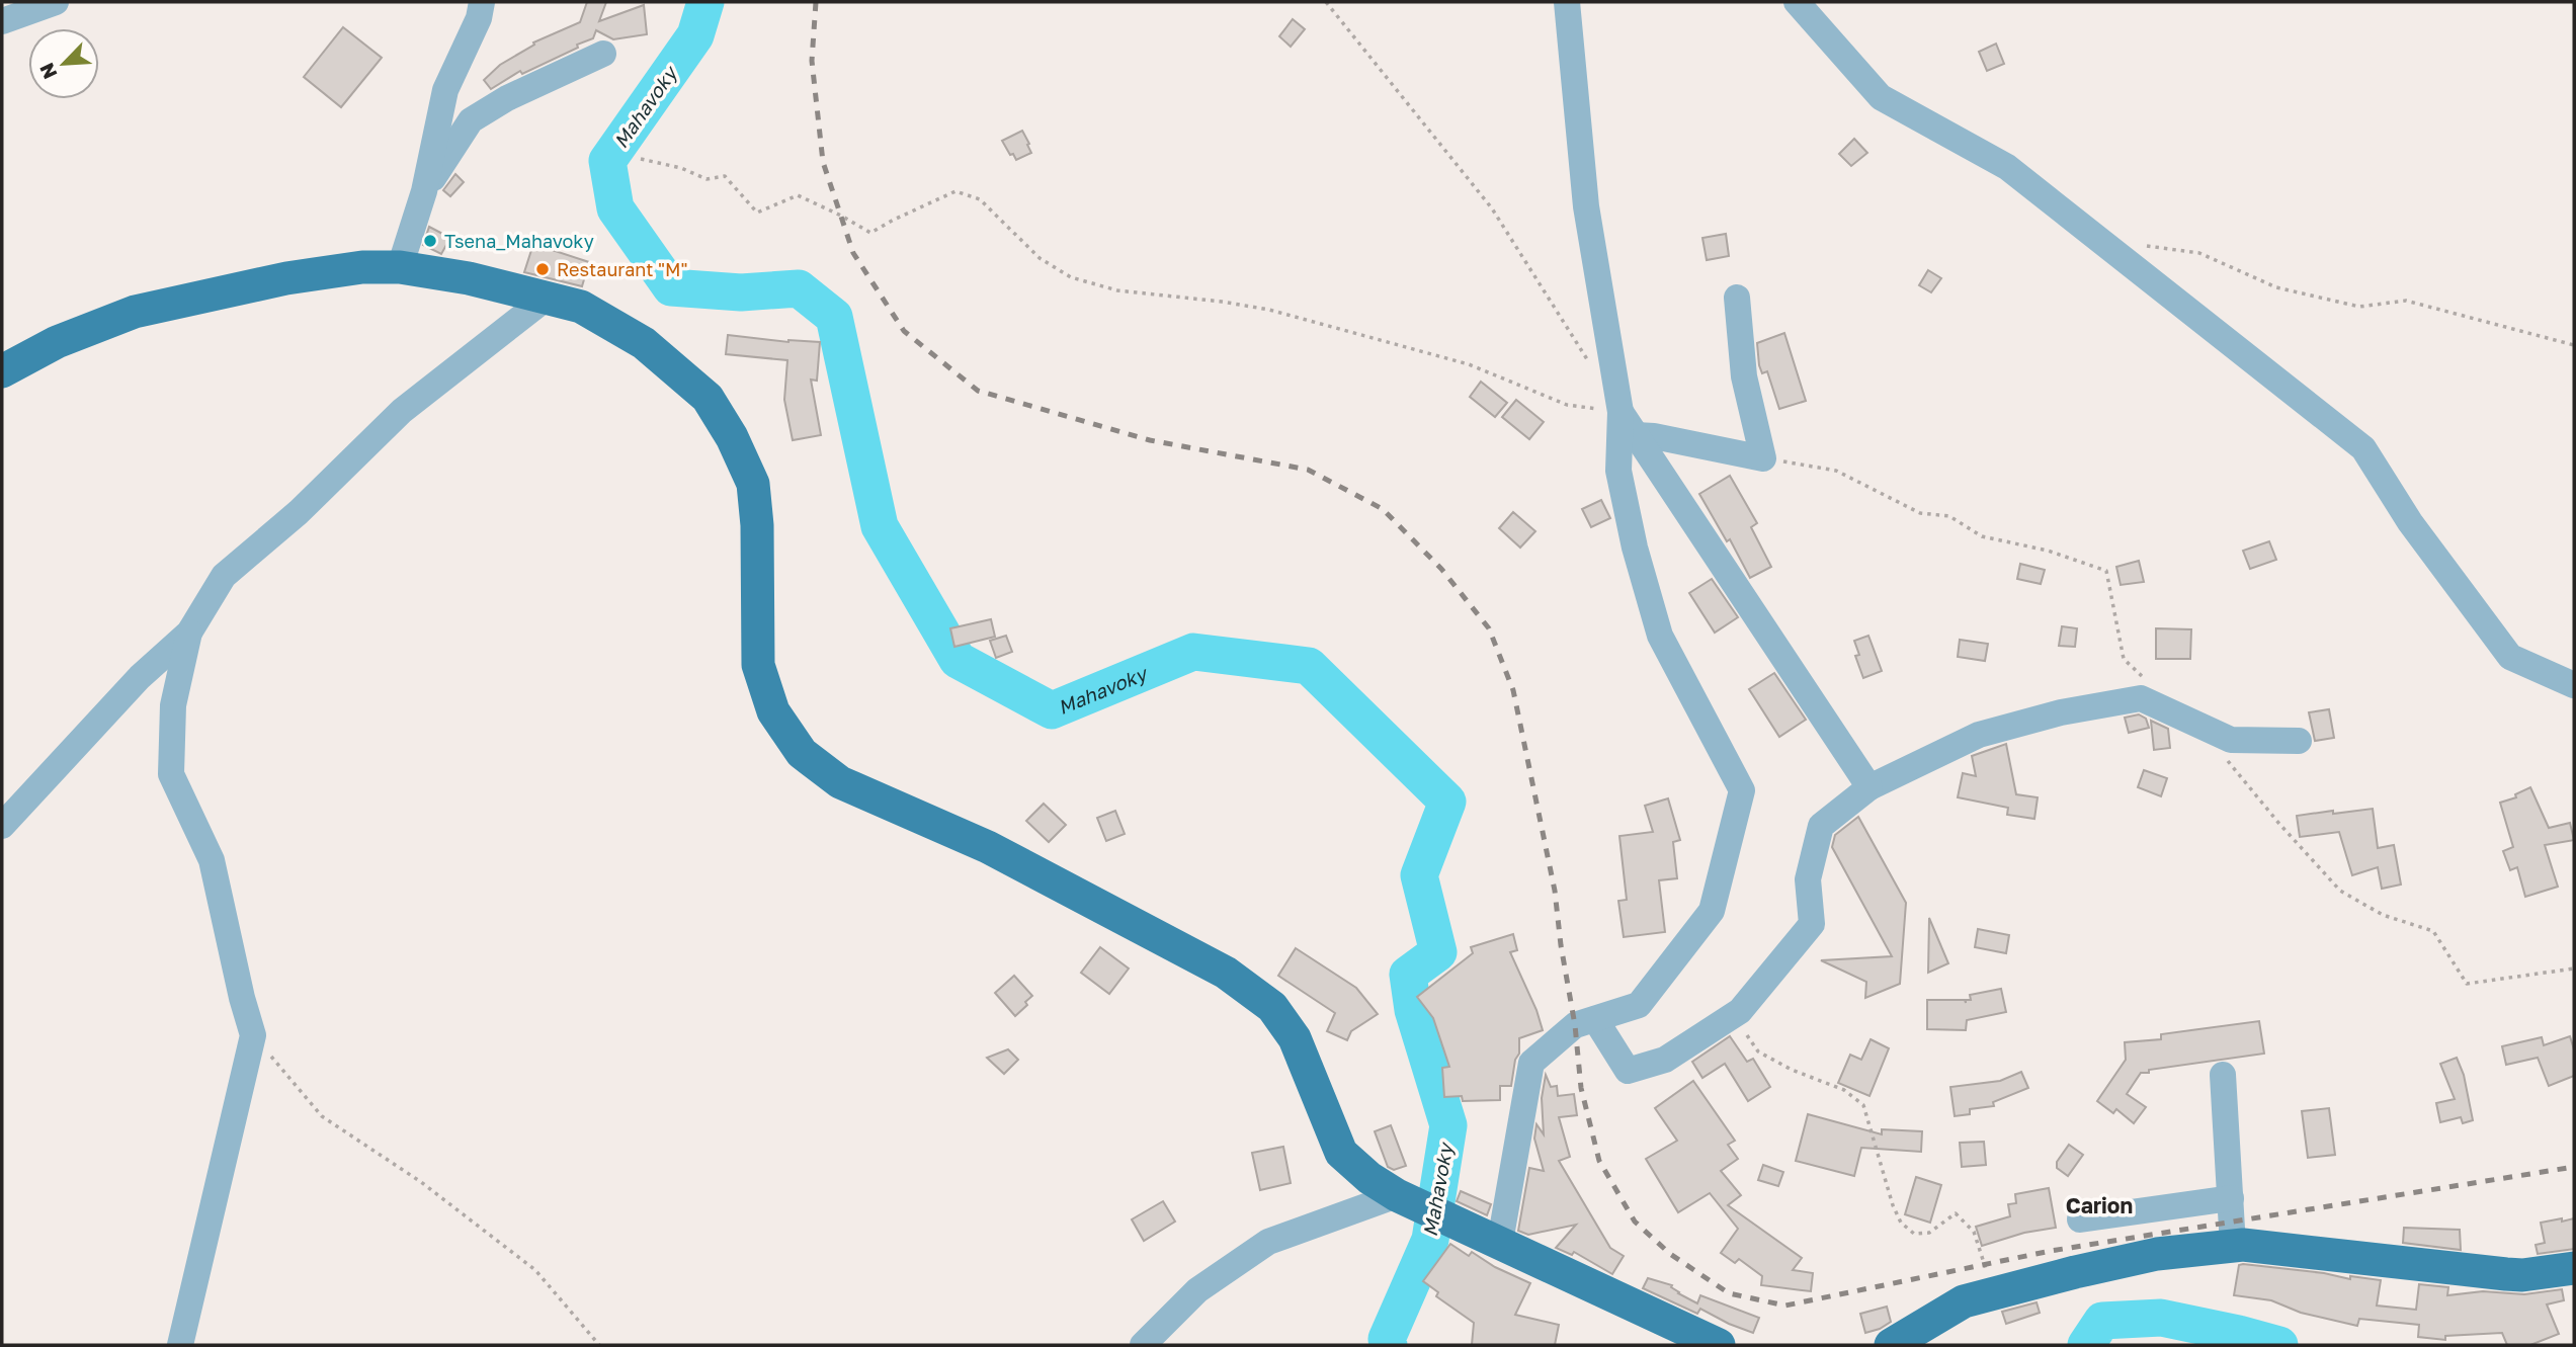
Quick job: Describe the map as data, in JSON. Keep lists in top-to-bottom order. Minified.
{"districts":["Carion"],"water":["Mahavoky"],"places":["Tsena_Mahavoky","Restaurant \"M\""],"north":"bottom left"}
